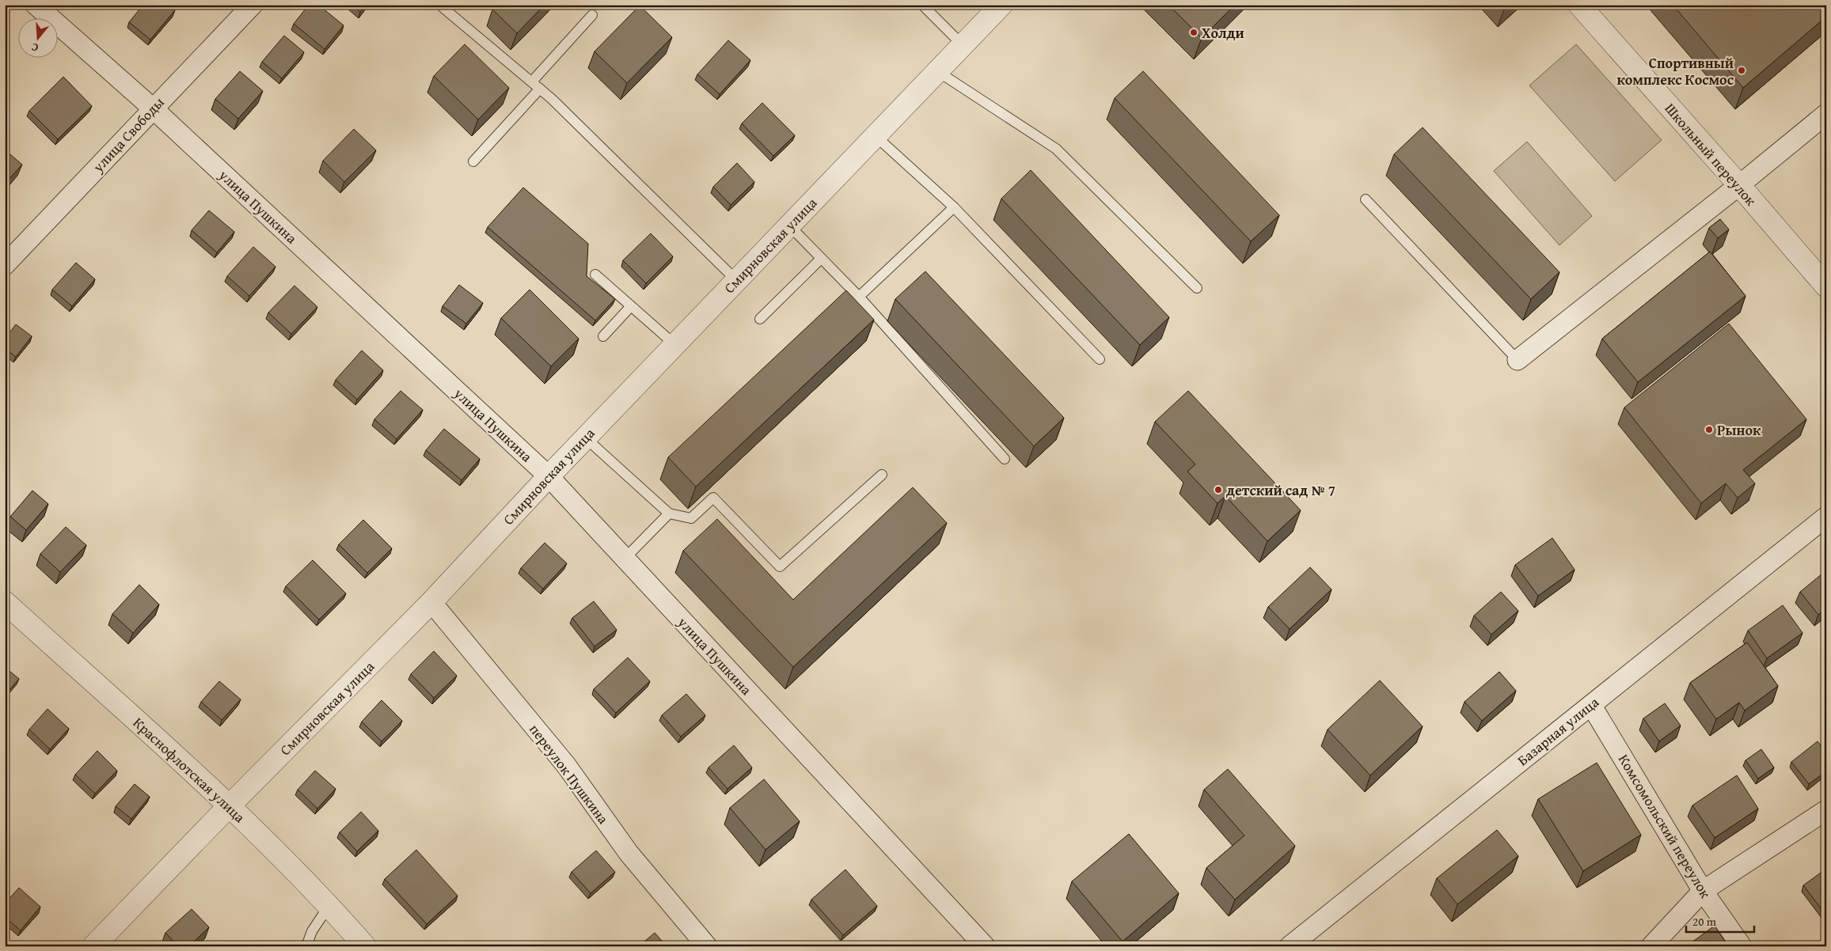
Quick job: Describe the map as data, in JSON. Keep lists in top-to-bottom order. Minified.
{"streets":{"street":["улица Свободы","Школьный переулок","улица Пушкина","Смирновская улица","Базарная улица","Краснофлотская улица","переулок Пушкина","Комсомольский переулок"]},"crossings":[["улица Свободы","улица Пушкина"],["улица Пушкина","Смирновская улица"],["Смирновская улица","Краснофлотская улица"],["Смирновская улица","переулок Пушкина"],["Базарная улица","Комсомольский переулок"]],"places":["Холди","Спортивный комплекс Космос","Рынок","детский сад № 7"],"scale_bar":"20 m","north":"bottom"}
